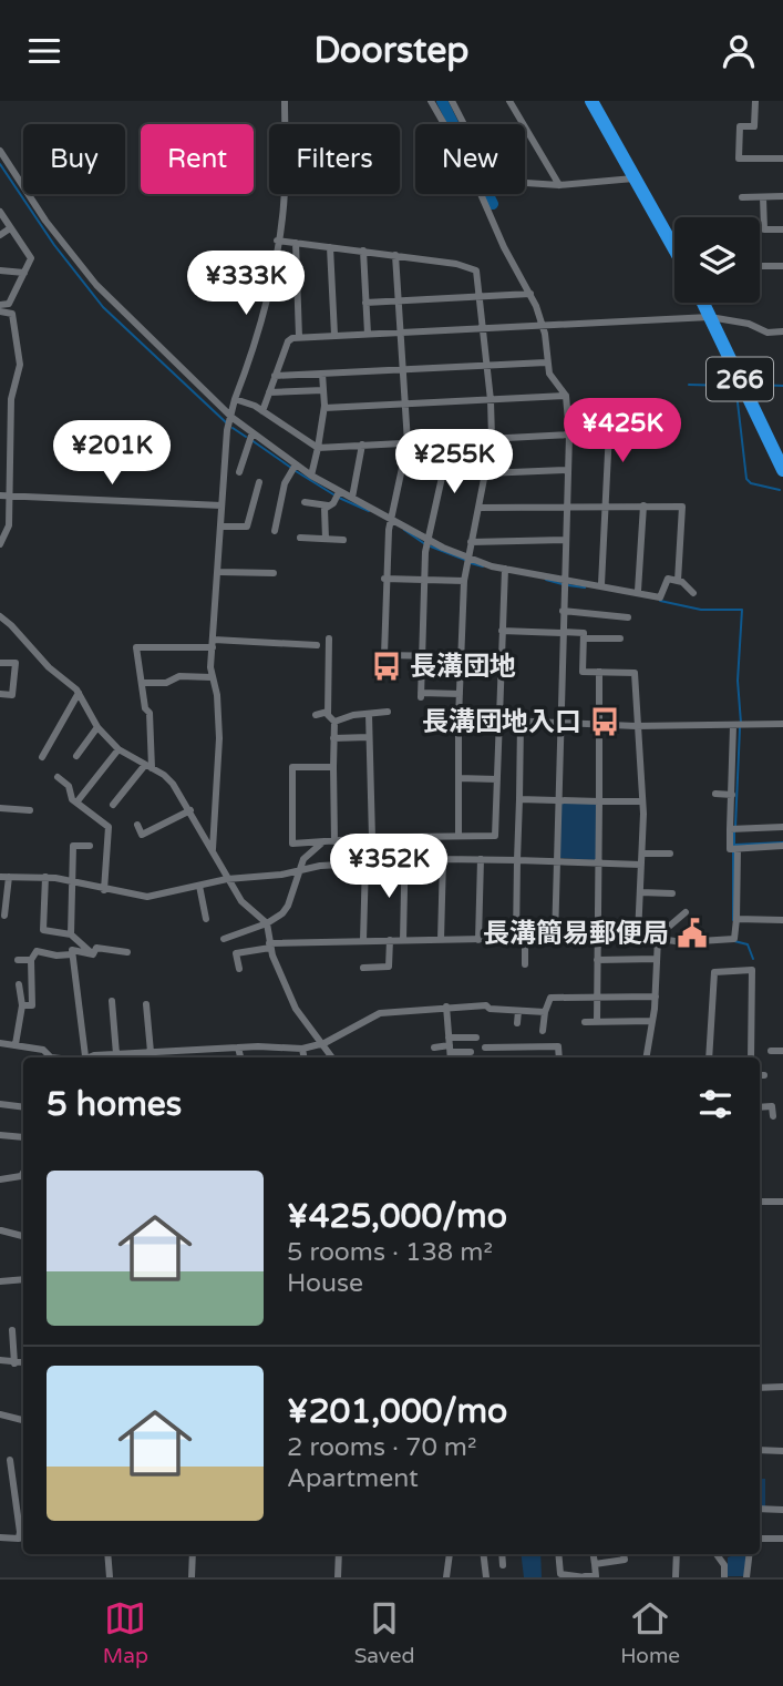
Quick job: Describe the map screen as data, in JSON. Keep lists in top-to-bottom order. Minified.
{"streets":{"highway":["266"]},"places":{"bus stop":["長溝団地","長溝団地入口"],"public building":["長溝簡易郵便局"]},"page":{"header":"Doorstep","chip":["Buy","Rent","Filters","New"],"price":["¥333K","¥425K","¥201K","¥255K","¥352K"],"heading":"5 homes","list":[{"name":"¥425,000/mo","note":"5 rooms · 138 m² · House"},{"name":"¥201,000/mo","note":"2 rooms · 70 m² · Apartment"}],"tabs":["Map","Saved","Home"]}}
